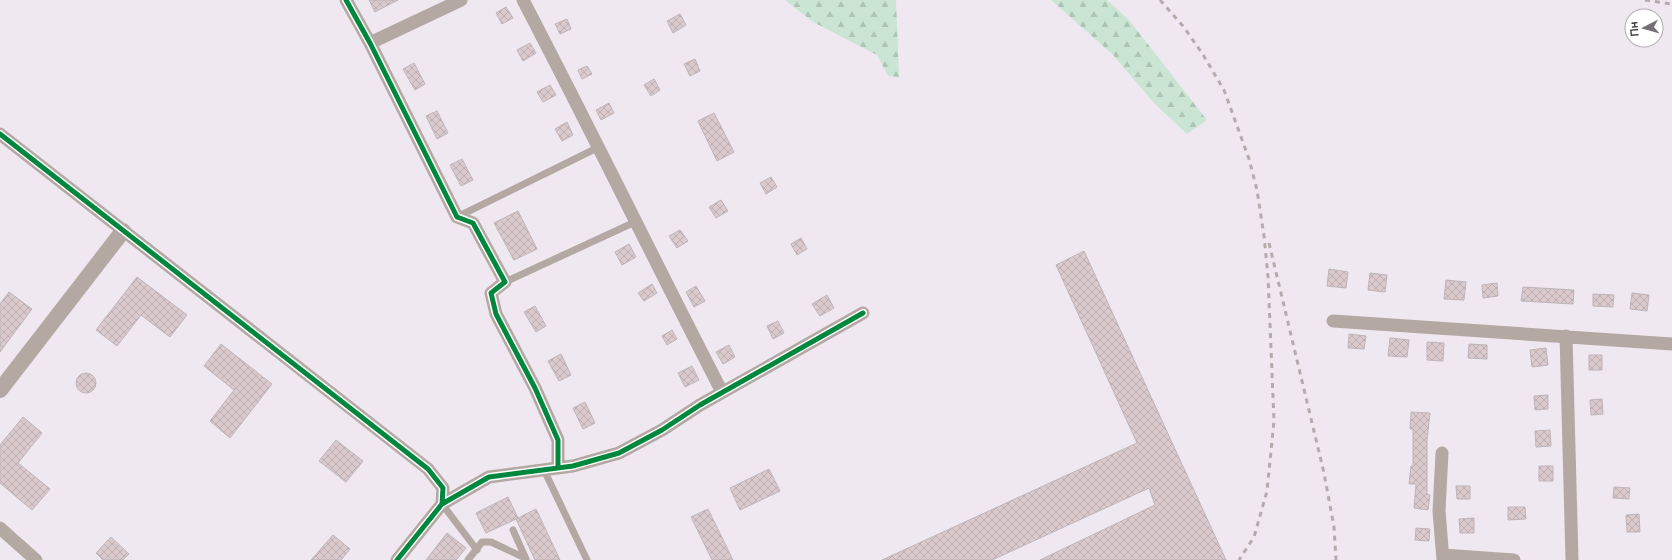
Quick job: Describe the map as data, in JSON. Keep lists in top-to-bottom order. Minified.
{"north":"left"}
